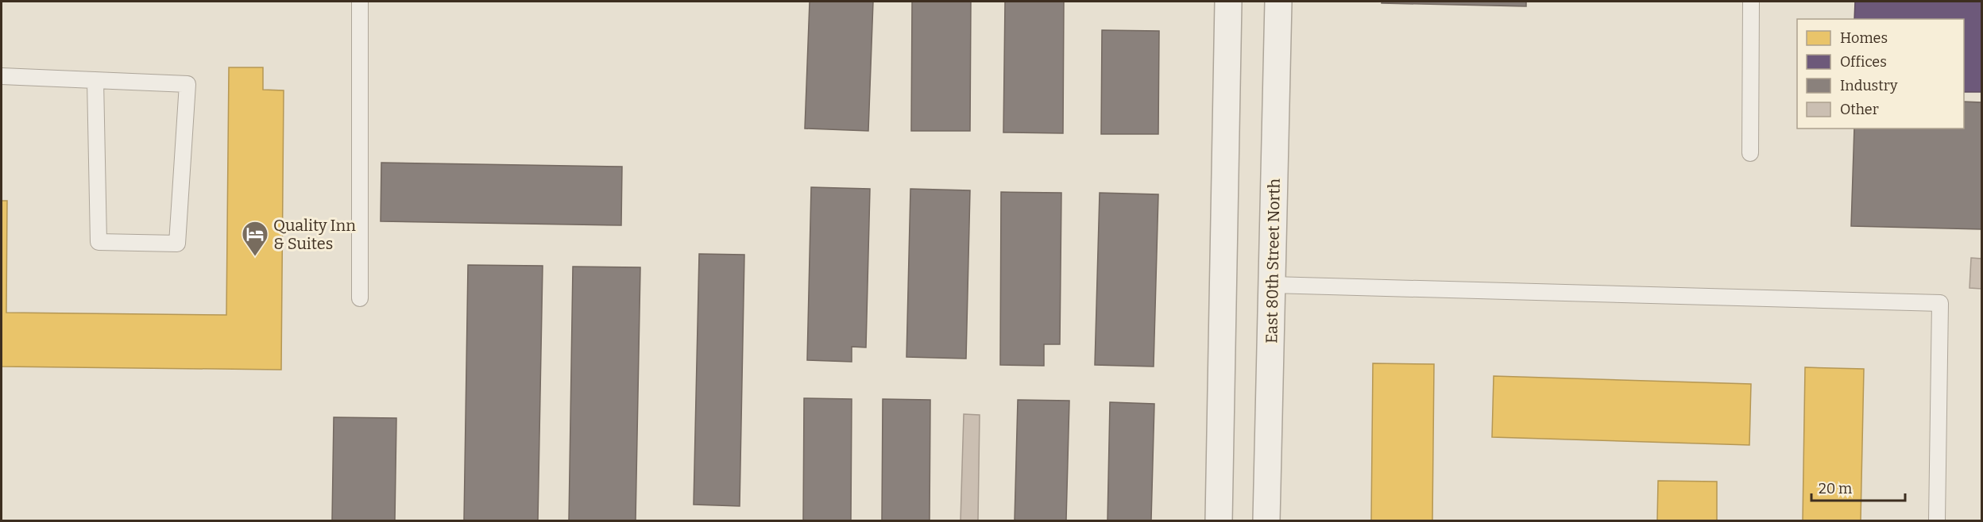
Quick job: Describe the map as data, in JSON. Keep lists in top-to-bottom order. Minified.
{"streets":{"street":["East 80th Street North"]},"places":{"hotel":["Quality Inn & Suites"]},"legend":["Homes","Offices","Industry","Other"],"scale_bar":"20 m"}
